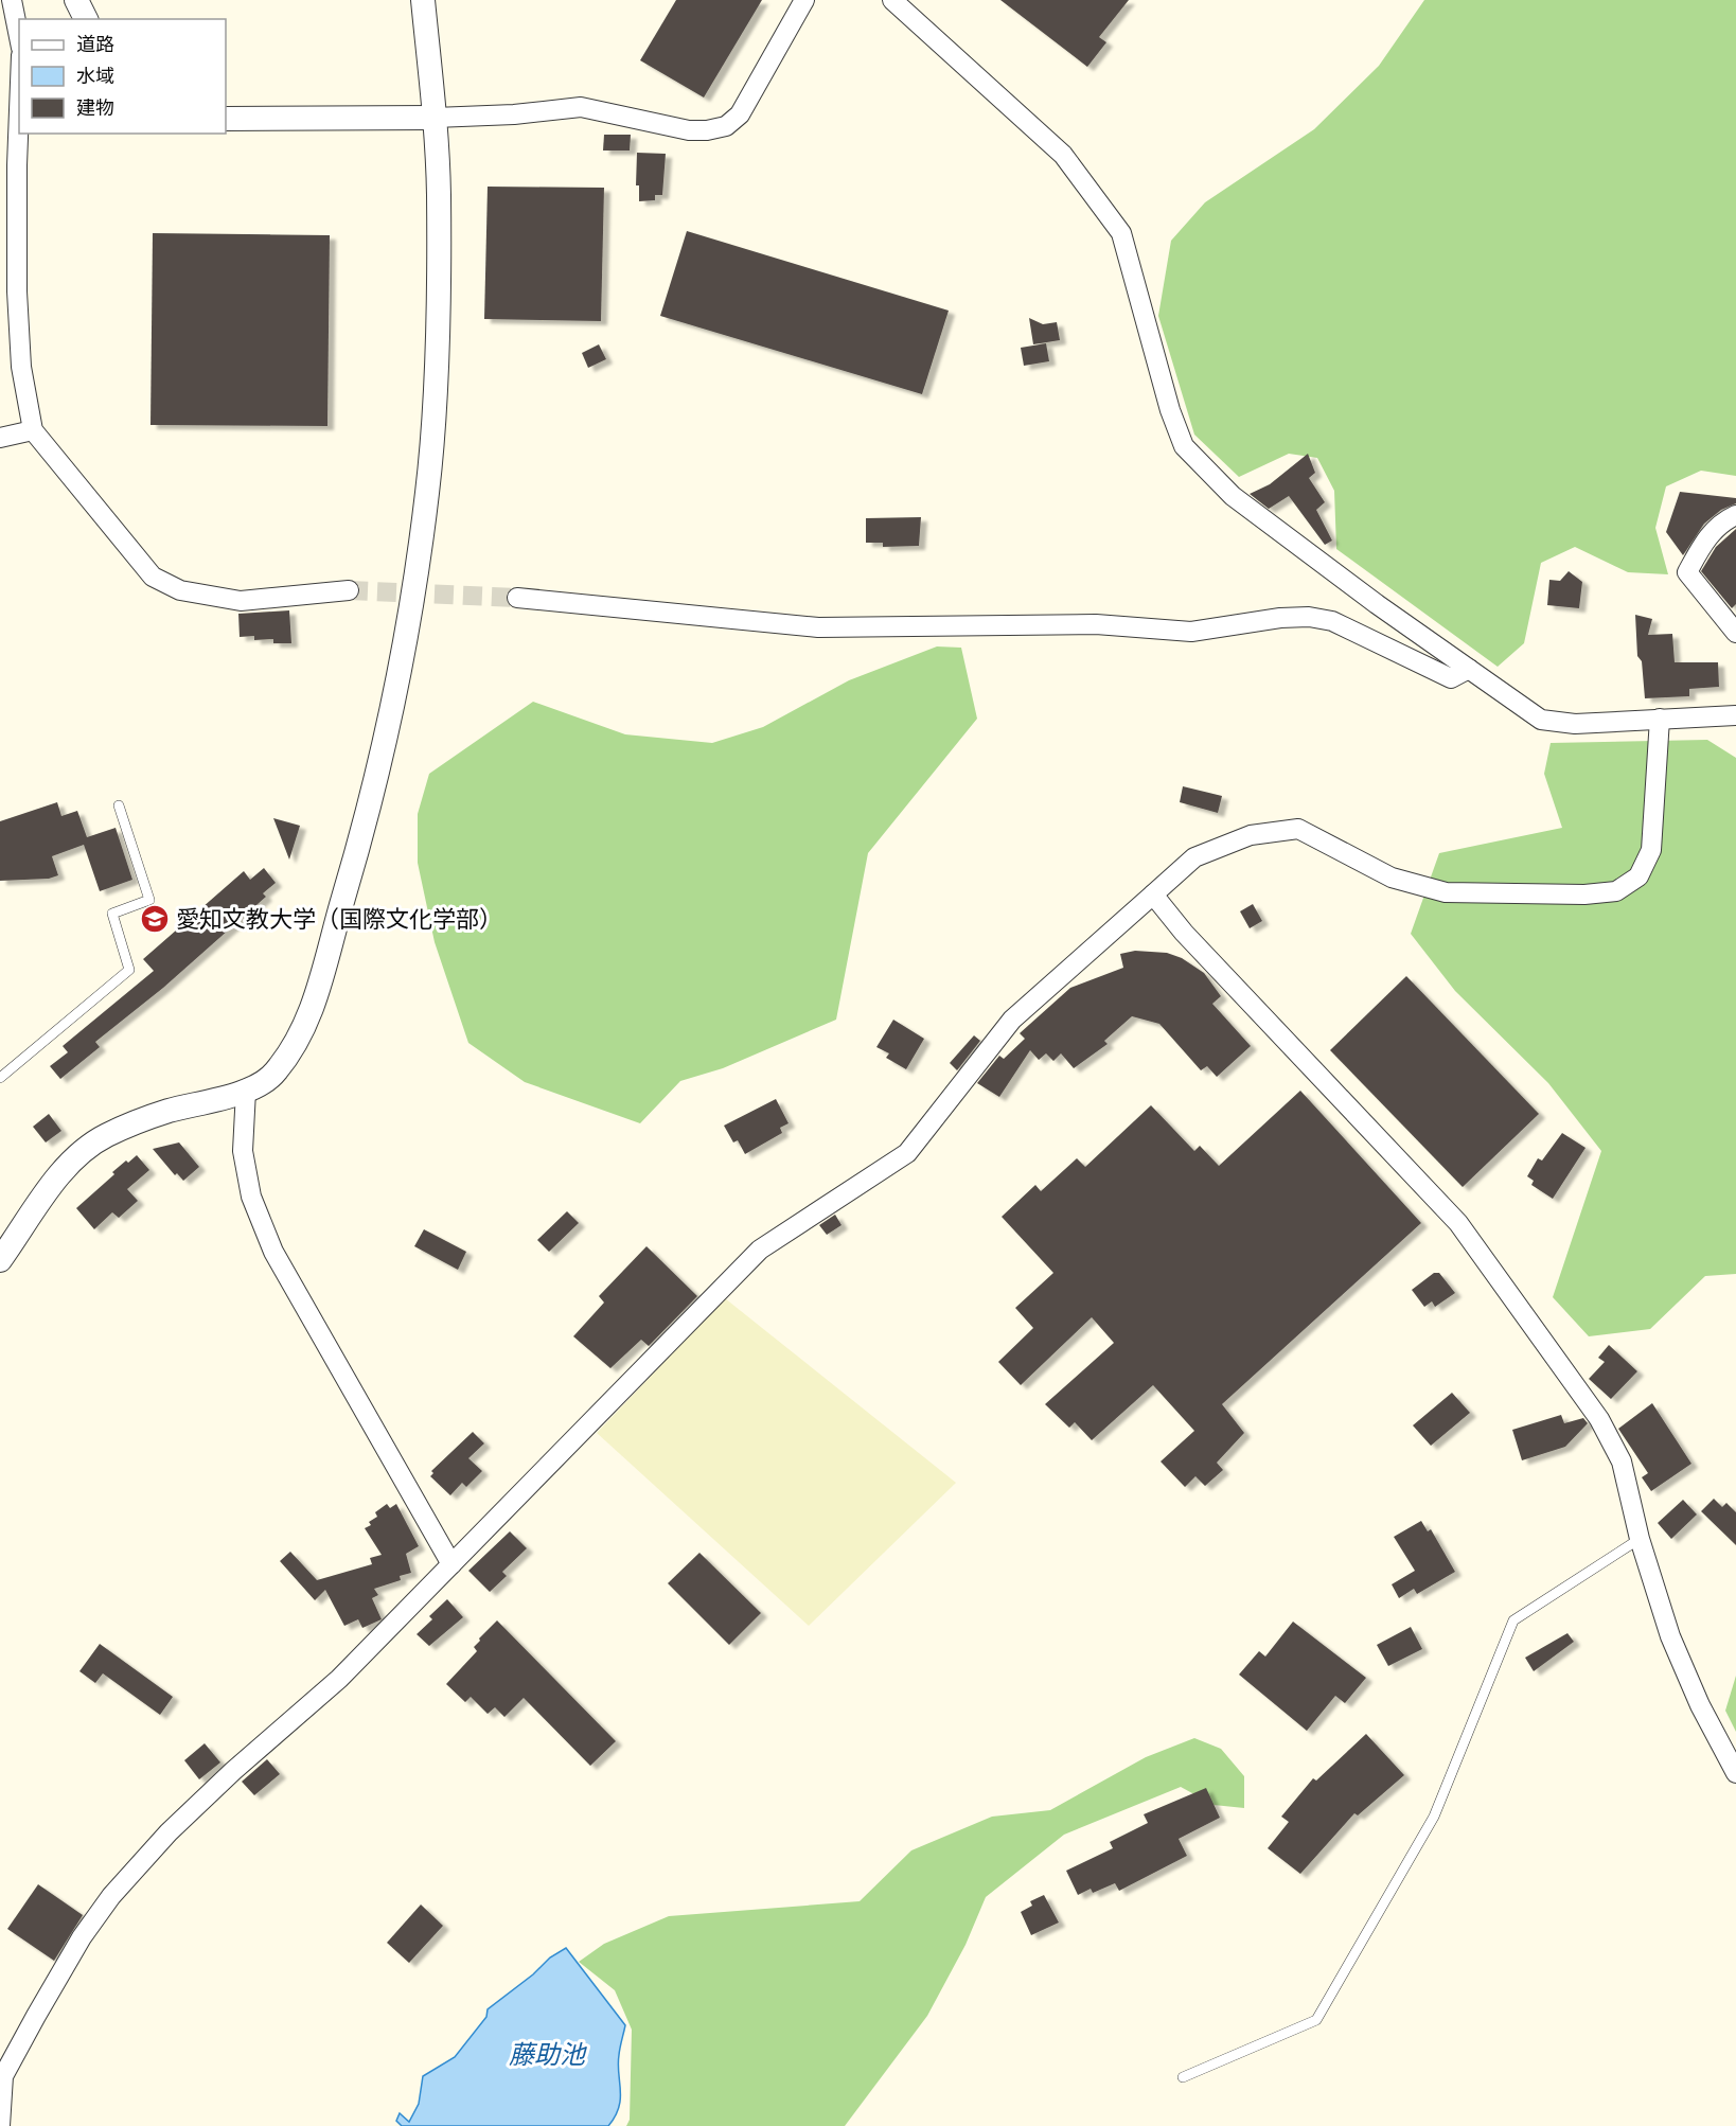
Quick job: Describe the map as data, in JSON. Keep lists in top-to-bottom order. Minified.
{"water":["藤助池"],"places":{"school or university":["愛知文教大学（国際文化学部）"]},"legend":["道路","水域","建物"]}
